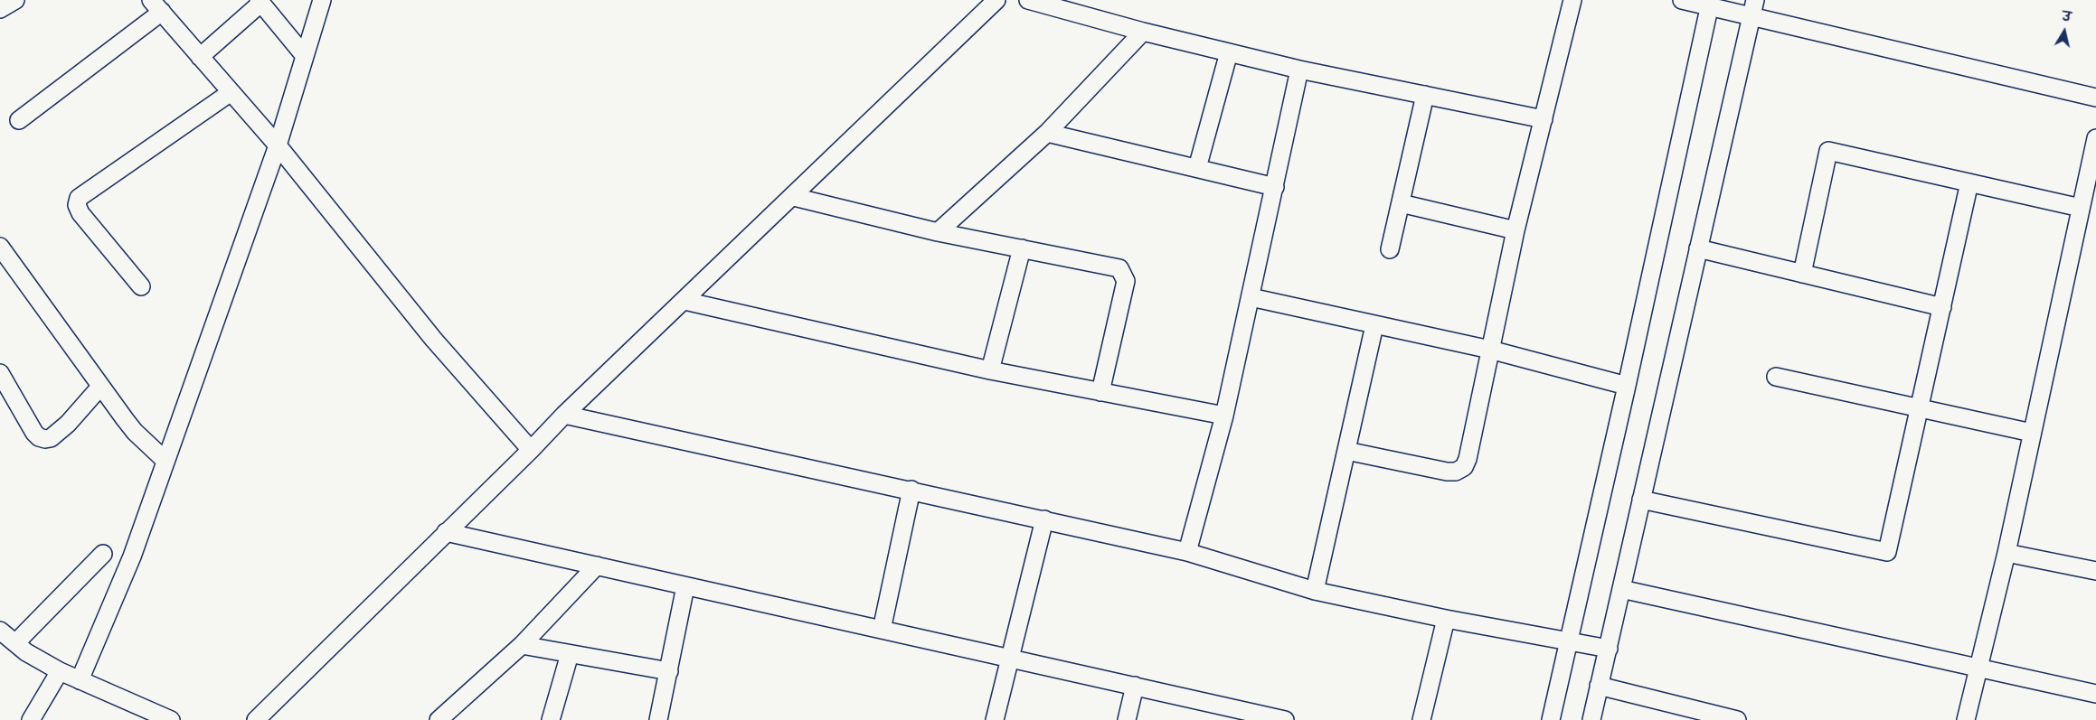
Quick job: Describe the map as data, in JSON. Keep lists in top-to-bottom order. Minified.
{"north":"top"}
